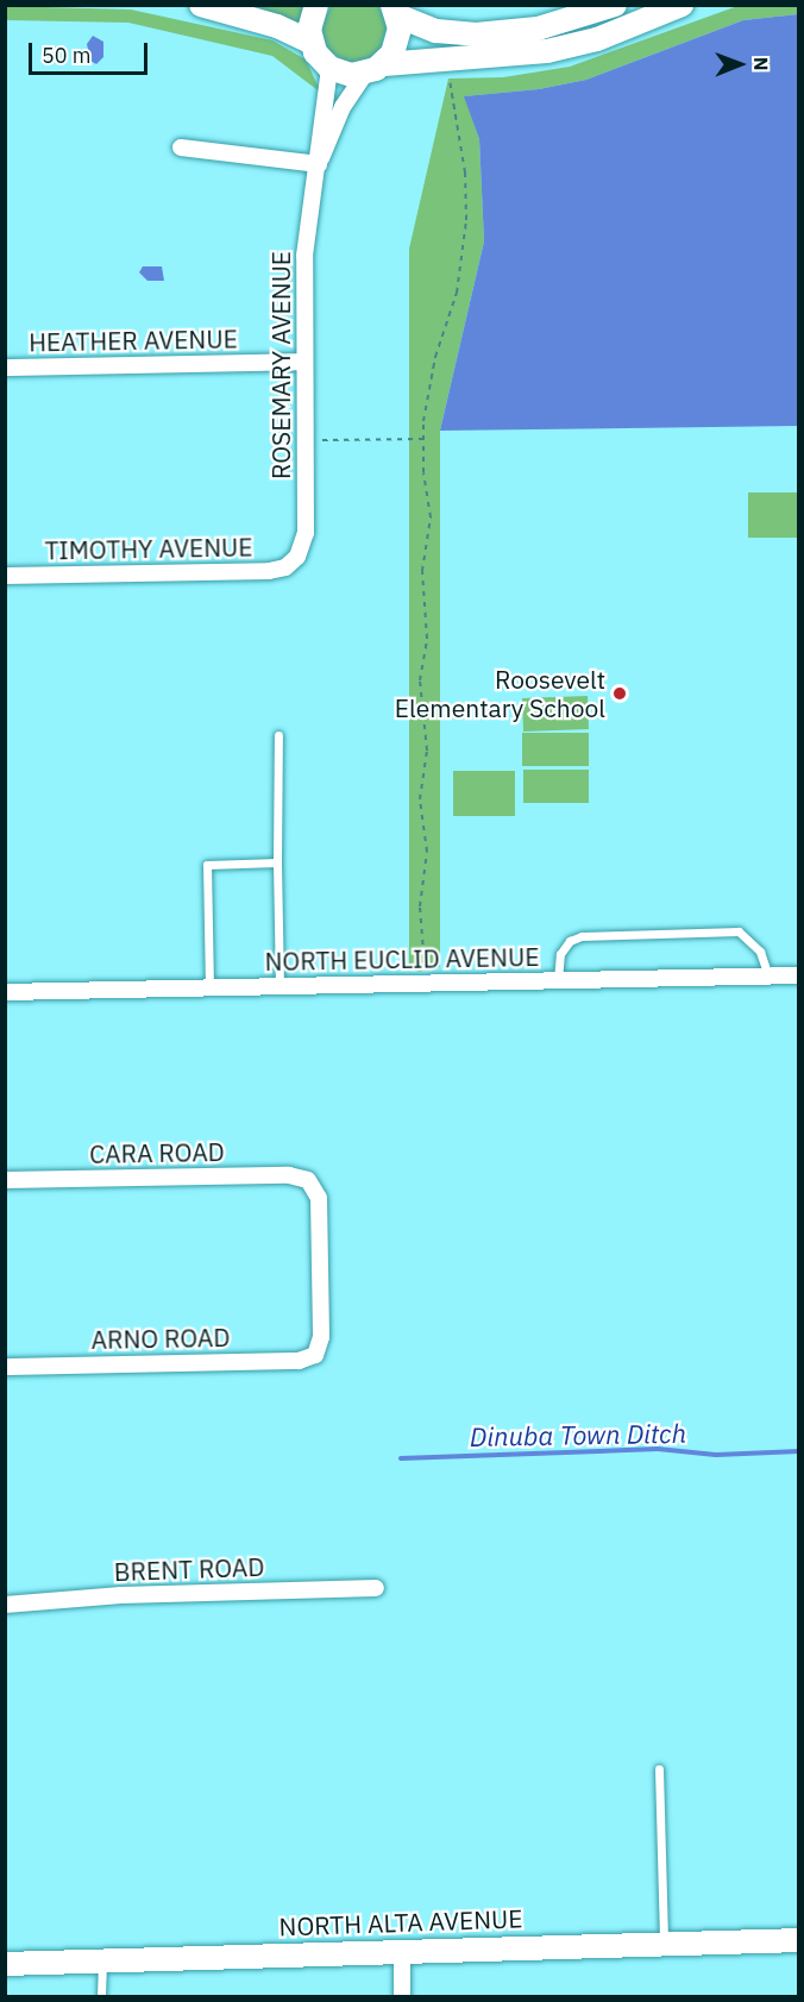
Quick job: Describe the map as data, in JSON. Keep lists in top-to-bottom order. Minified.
{"streets":{"street":["HEATHER AVENUE","ROSEMARY AVENUE","TIMOTHY AVENUE","NORTH EUCLID AVENUE","CARA ROAD","ARNO ROAD","BRENT ROAD","NORTH ALTA AVENUE"]},"crossings":[["HEATHER AVENUE","ROSEMARY AVENUE"],["ROSEMARY AVENUE","TIMOTHY AVENUE"],["CARA ROAD","ARNO ROAD"]],"water":["Dinuba Town Ditch"],"places":["Roosevelt Elementary School"],"scale_bar":"50 m","north":"right"}
